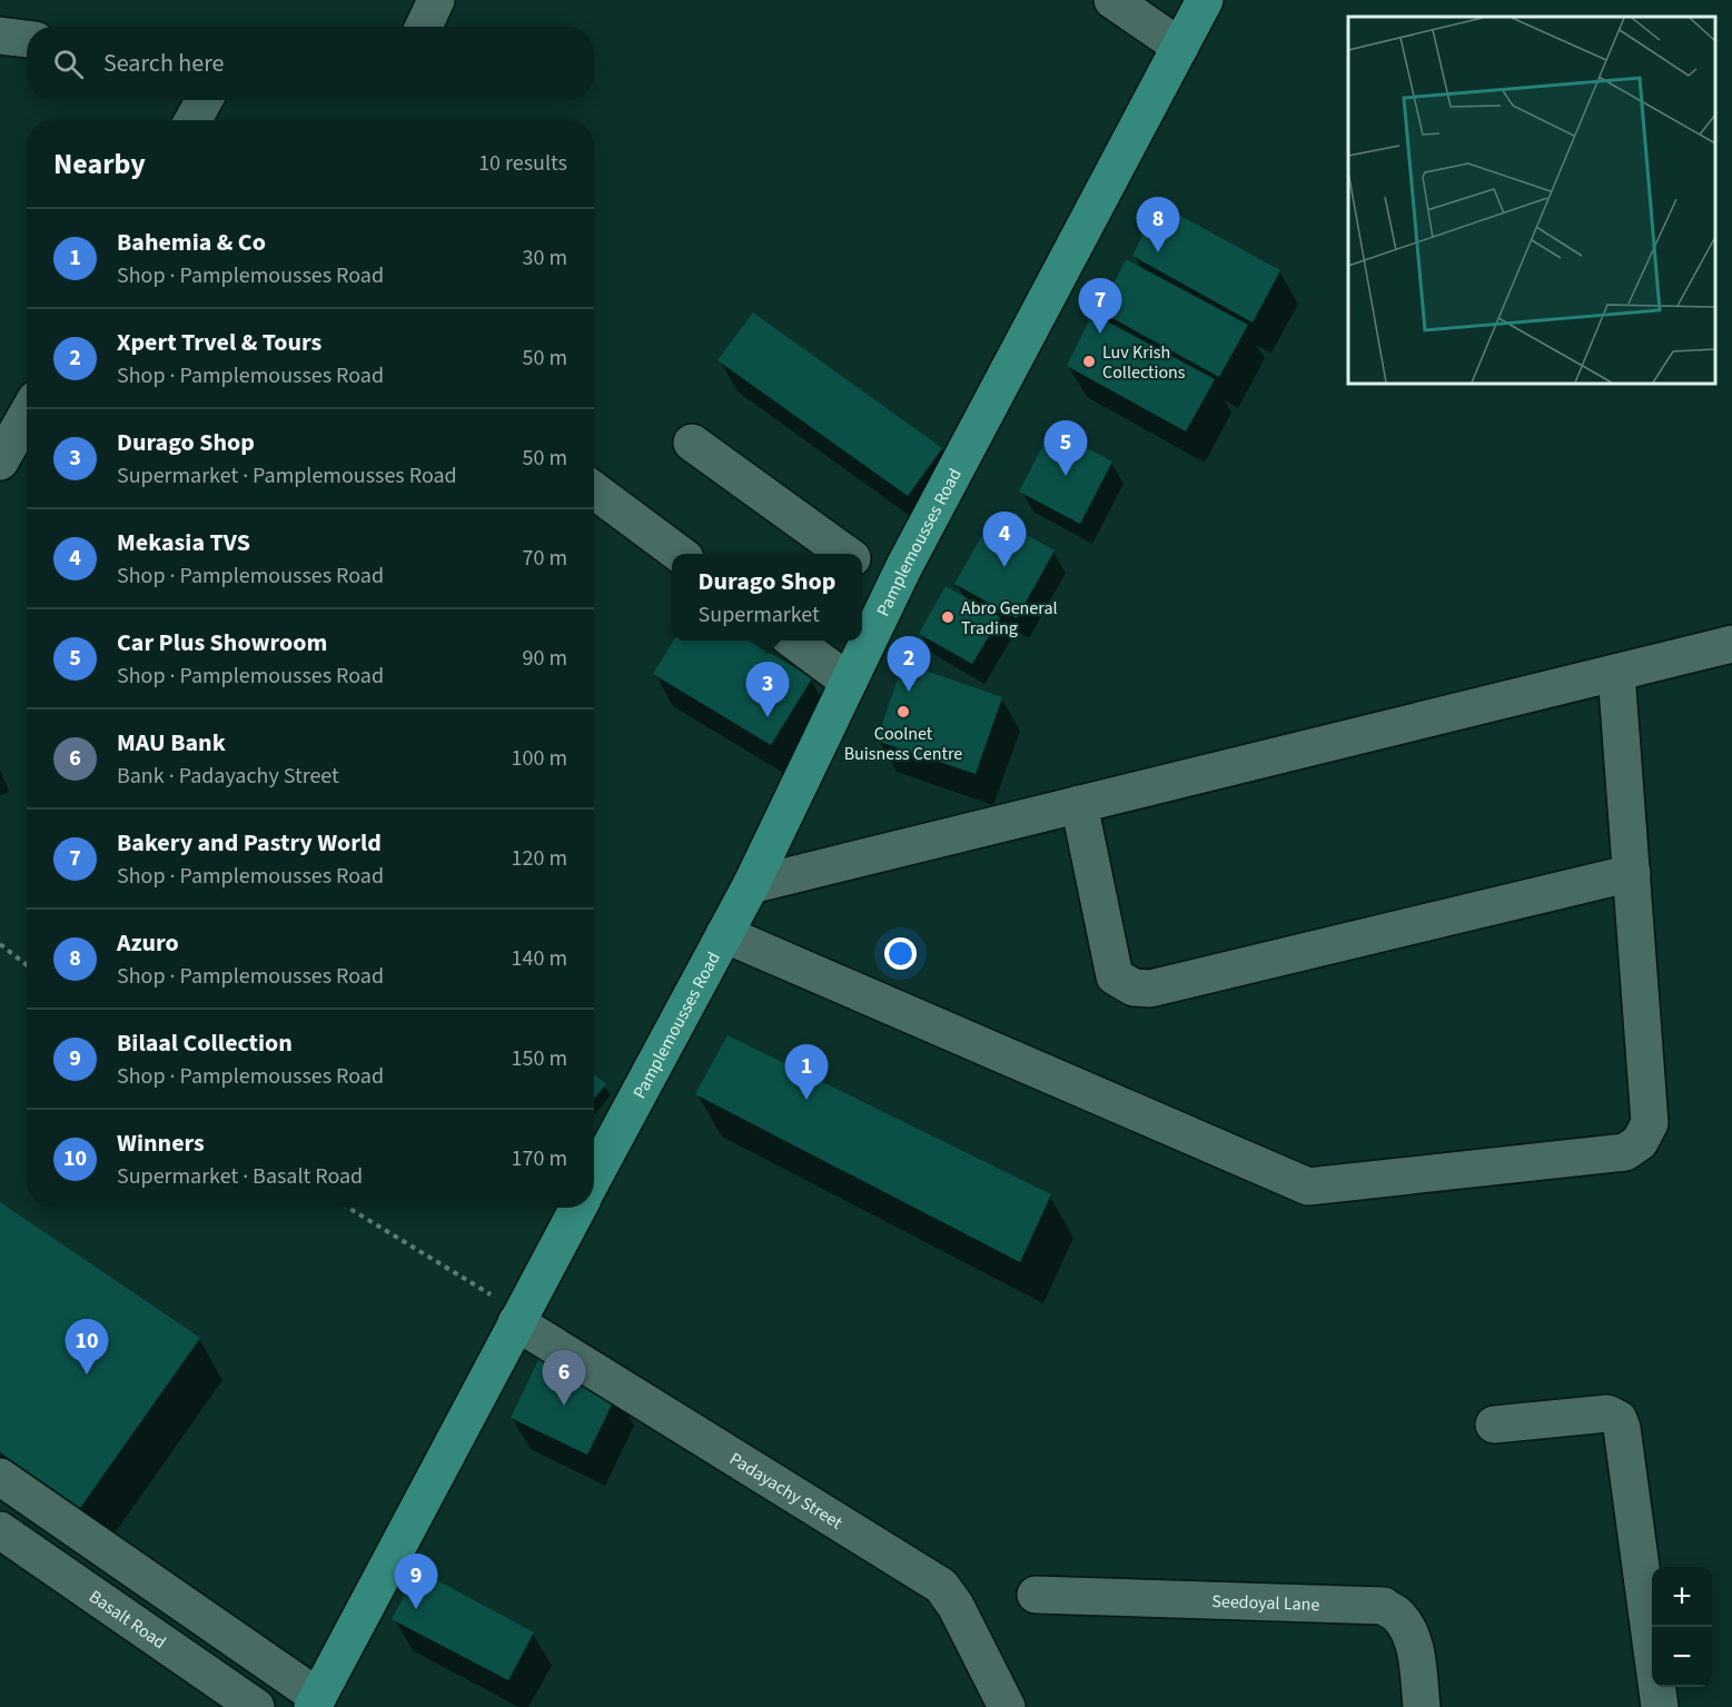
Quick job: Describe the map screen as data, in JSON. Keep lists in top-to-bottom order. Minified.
{"streets":{"main road":["Pamplemousses Road"],"street":["Padayachy Street","Seedoyal Lane","Basalt Road"]},"places":["Luv Krish Collections","Abro General Trading","Coolnet Buisness Centre"],"page":{"search":"Search here","heading":["Nearby","10 results"],"pins":["8","7","5","4","2","3","1","10","6","9"],"list":[{"mark":"1","name":"Bahemia & Co","note":"Shop · Pamplemousses Road","value":"30 m"},{"mark":"2","name":"Xpert Trvel & Tours","note":"Shop · Pamplemousses Road","value":"50 m"},{"mark":"3","name":"Durago Shop","note":"Supermarket · Pamplemousses Road","value":"50 m"},{"mark":"4","name":"Mekasia TVS","note":"Shop · Pamplemousses Road","value":"70 m"},{"mark":"5","name":"Car Plus Showroom","note":"Shop · Pamplemousses Road","value":"90 m"},{"mark":"6","name":"MAU Bank","note":"Bank · Padayachy Street","value":"100 m"},{"mark":"7","name":"Bakery and Pastry World","note":"Shop · Pamplemousses Road","value":"120 m"},{"mark":"8","name":"Azuro","note":"Shop · Pamplemousses Road","value":"140 m"},{"mark":"9","name":"Bilaal Collection","note":"Shop · Pamplemousses Road","value":"150 m"},{"mark":"10","name":"Winners","note":"Supermarket · Basalt Road","value":"170 m"}],"popup":["Durago Shop","Supermarket"],"map_buttons":["+","−"]}}
